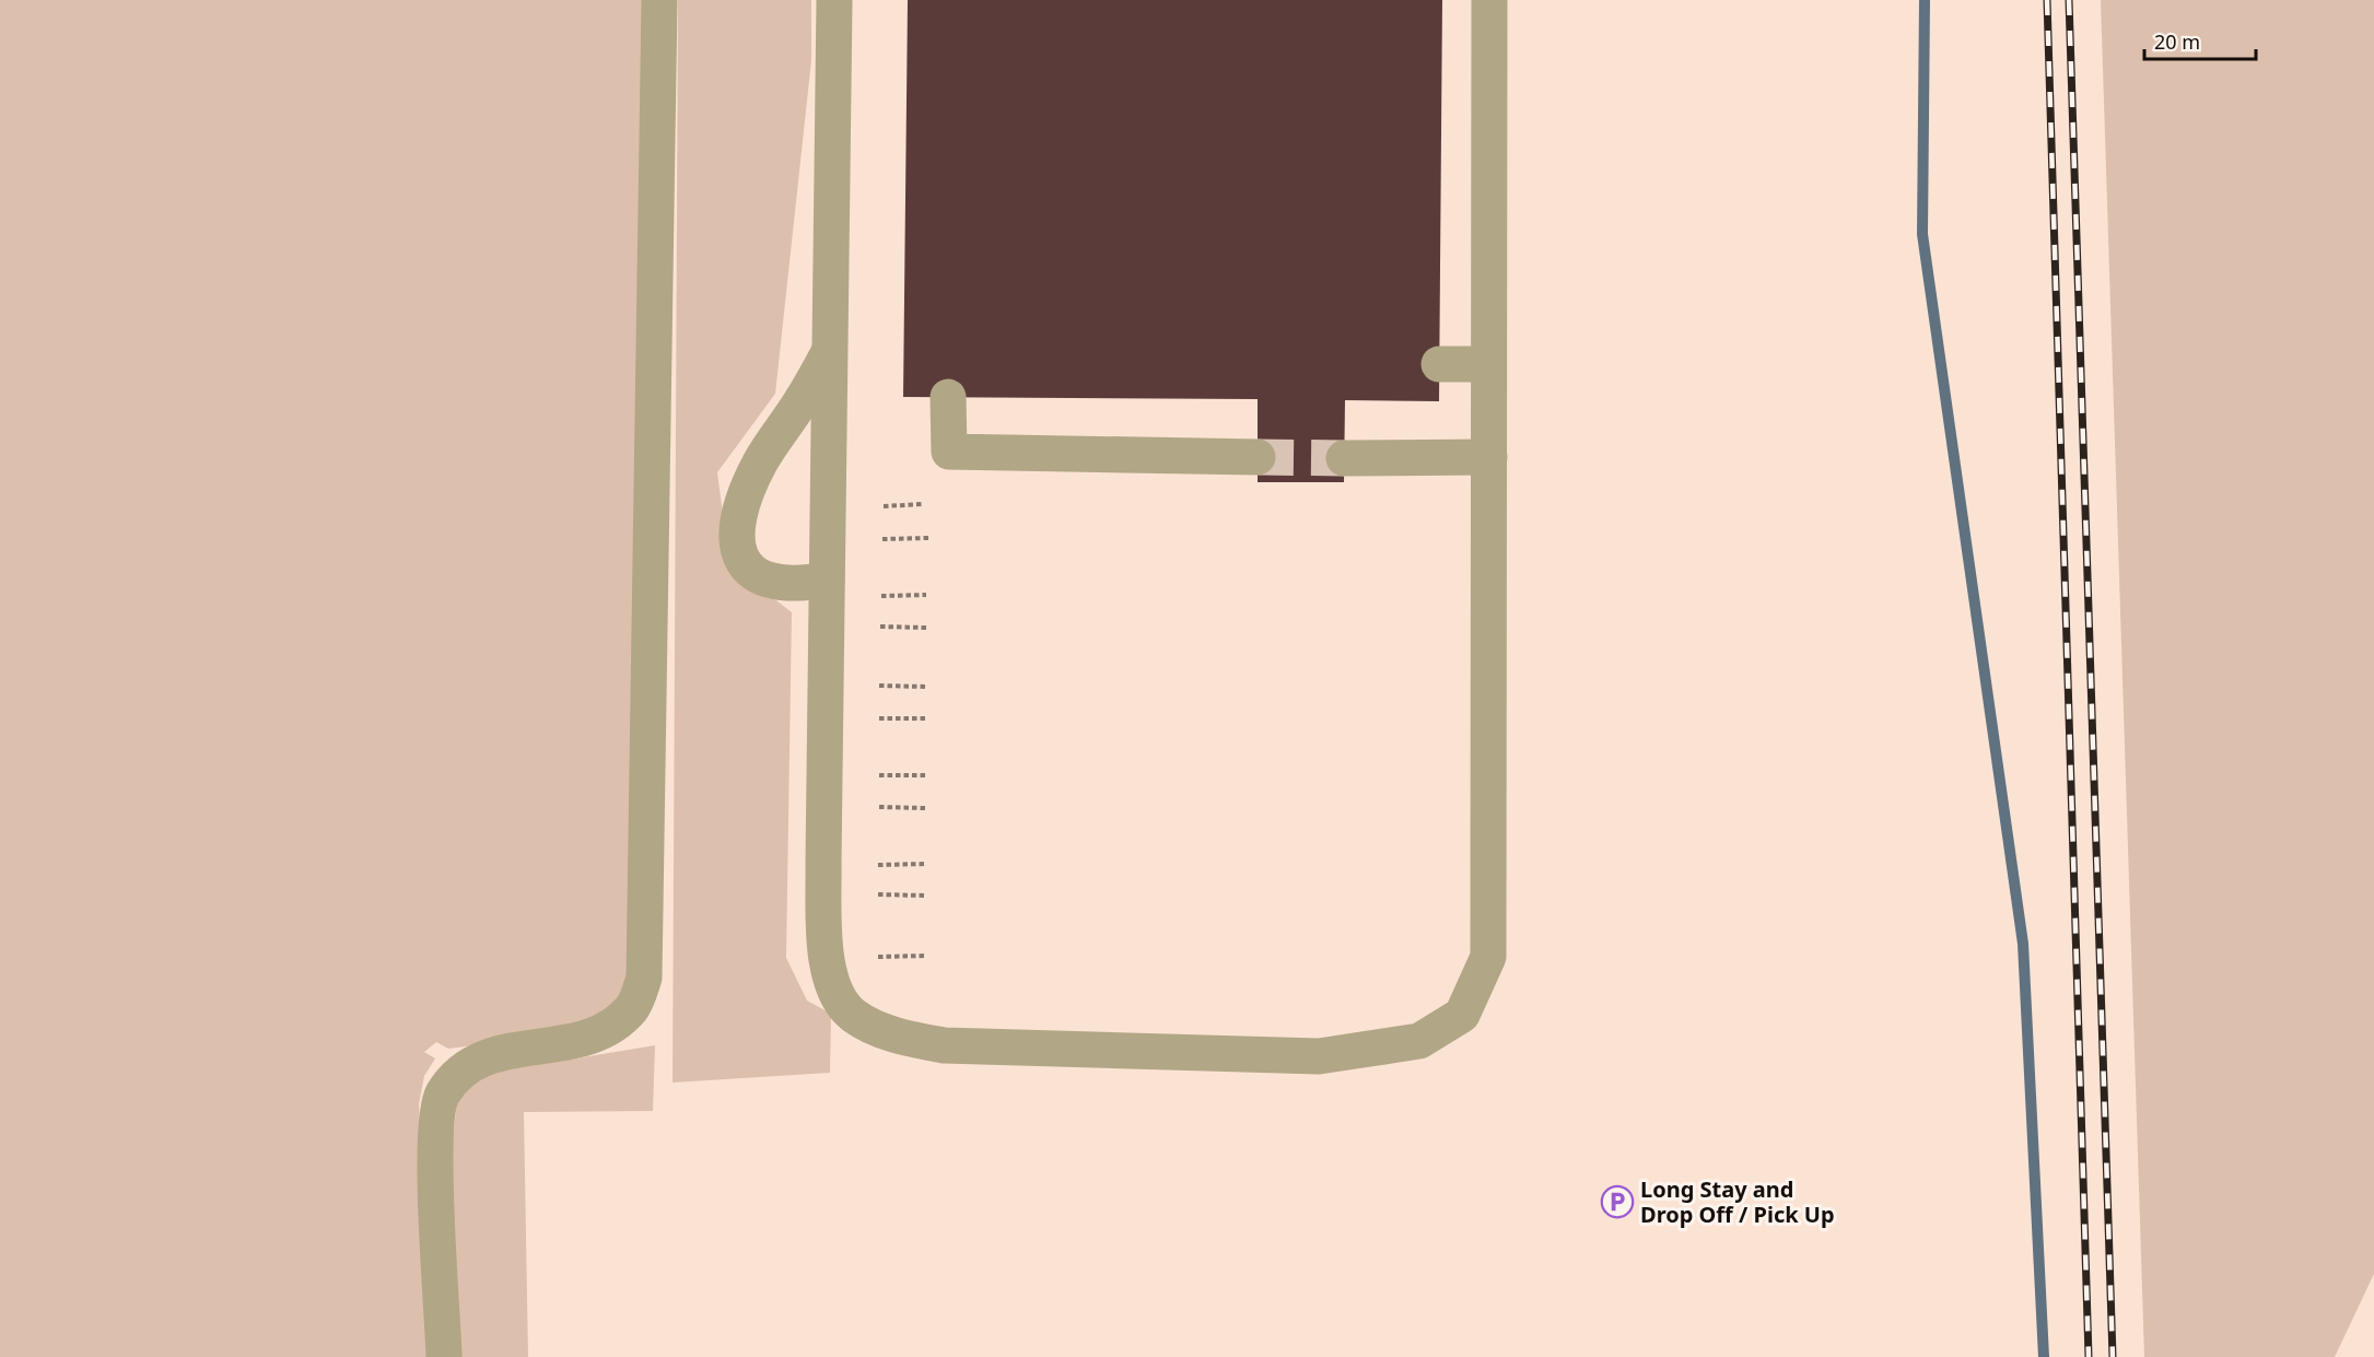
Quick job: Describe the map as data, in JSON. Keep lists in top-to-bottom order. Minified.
{"places":{"parking":["Long Stay and Drop Off / Pick Up"]},"scale_bar":"20 m"}
